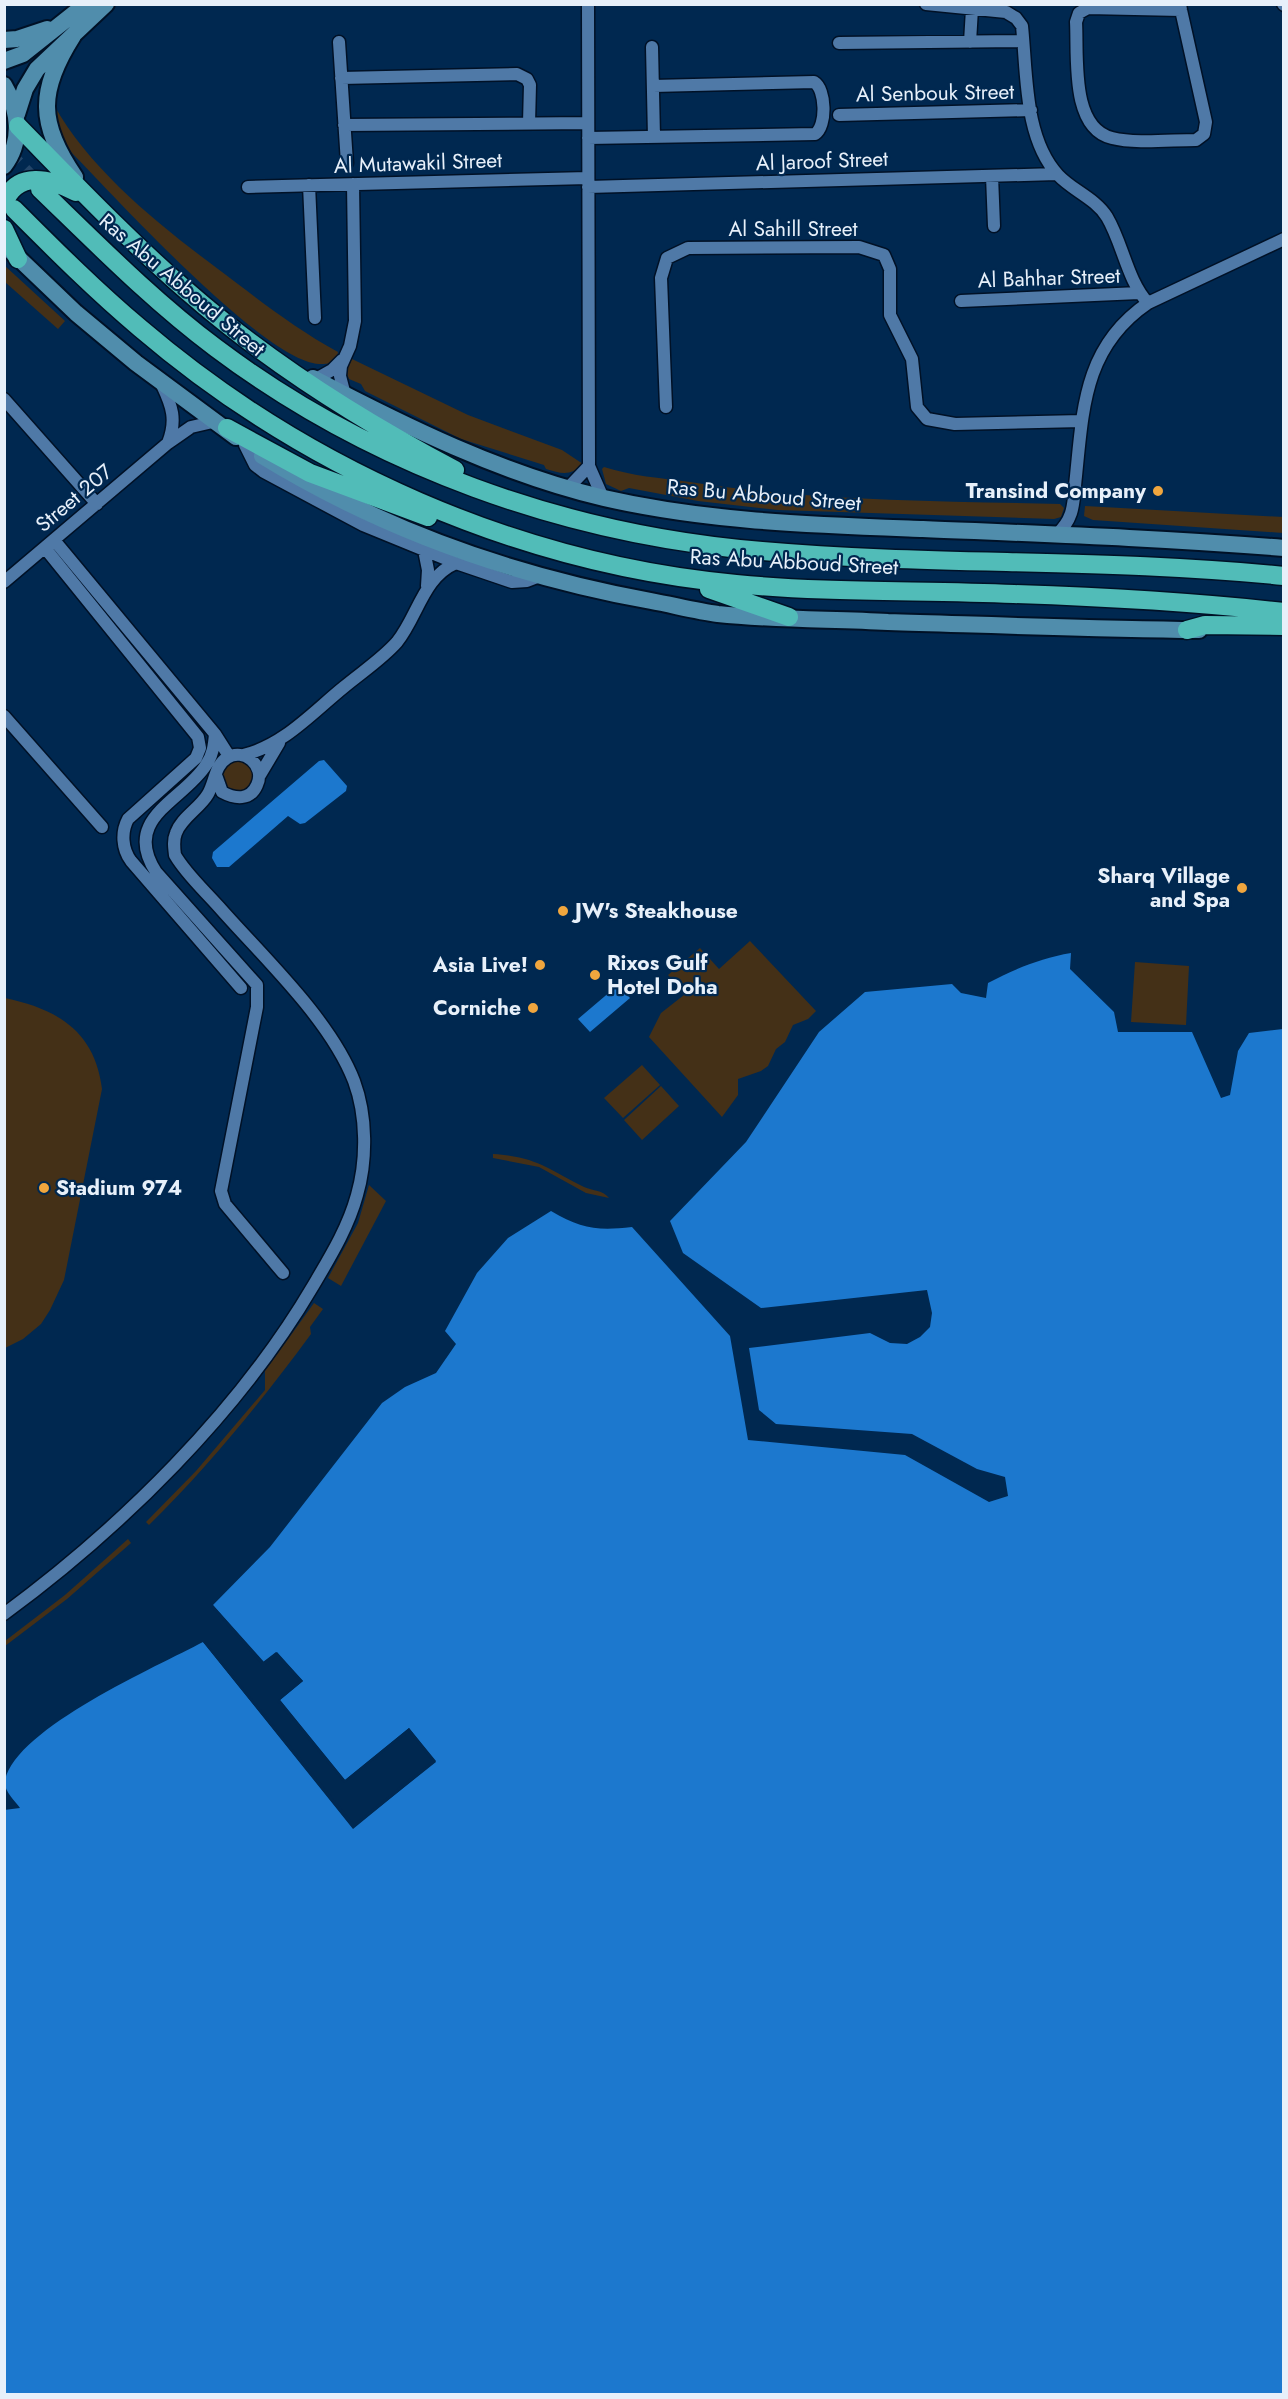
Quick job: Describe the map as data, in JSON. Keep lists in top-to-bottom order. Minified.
{"streets":{"highway":["Ras Abu Abboud Street"],"street":["Al Senbouk Street","Al Jaroof Street","Al Mutawakil Street","Al Sahill Street","Al Bahhar Street","Ras Bu Abboud Street","Street 207"]},"crossings":[["Al Jaroof Street","Al Mutawakil Street"],["Al Sahill Street","Al Bahhar Street"]],"places":["Transind Company","Sharq Village and Spa","JW's Steakhouse","Asia Live!","Rixos Gulf Hotel Doha","Corniche","Stadium 974"]}
